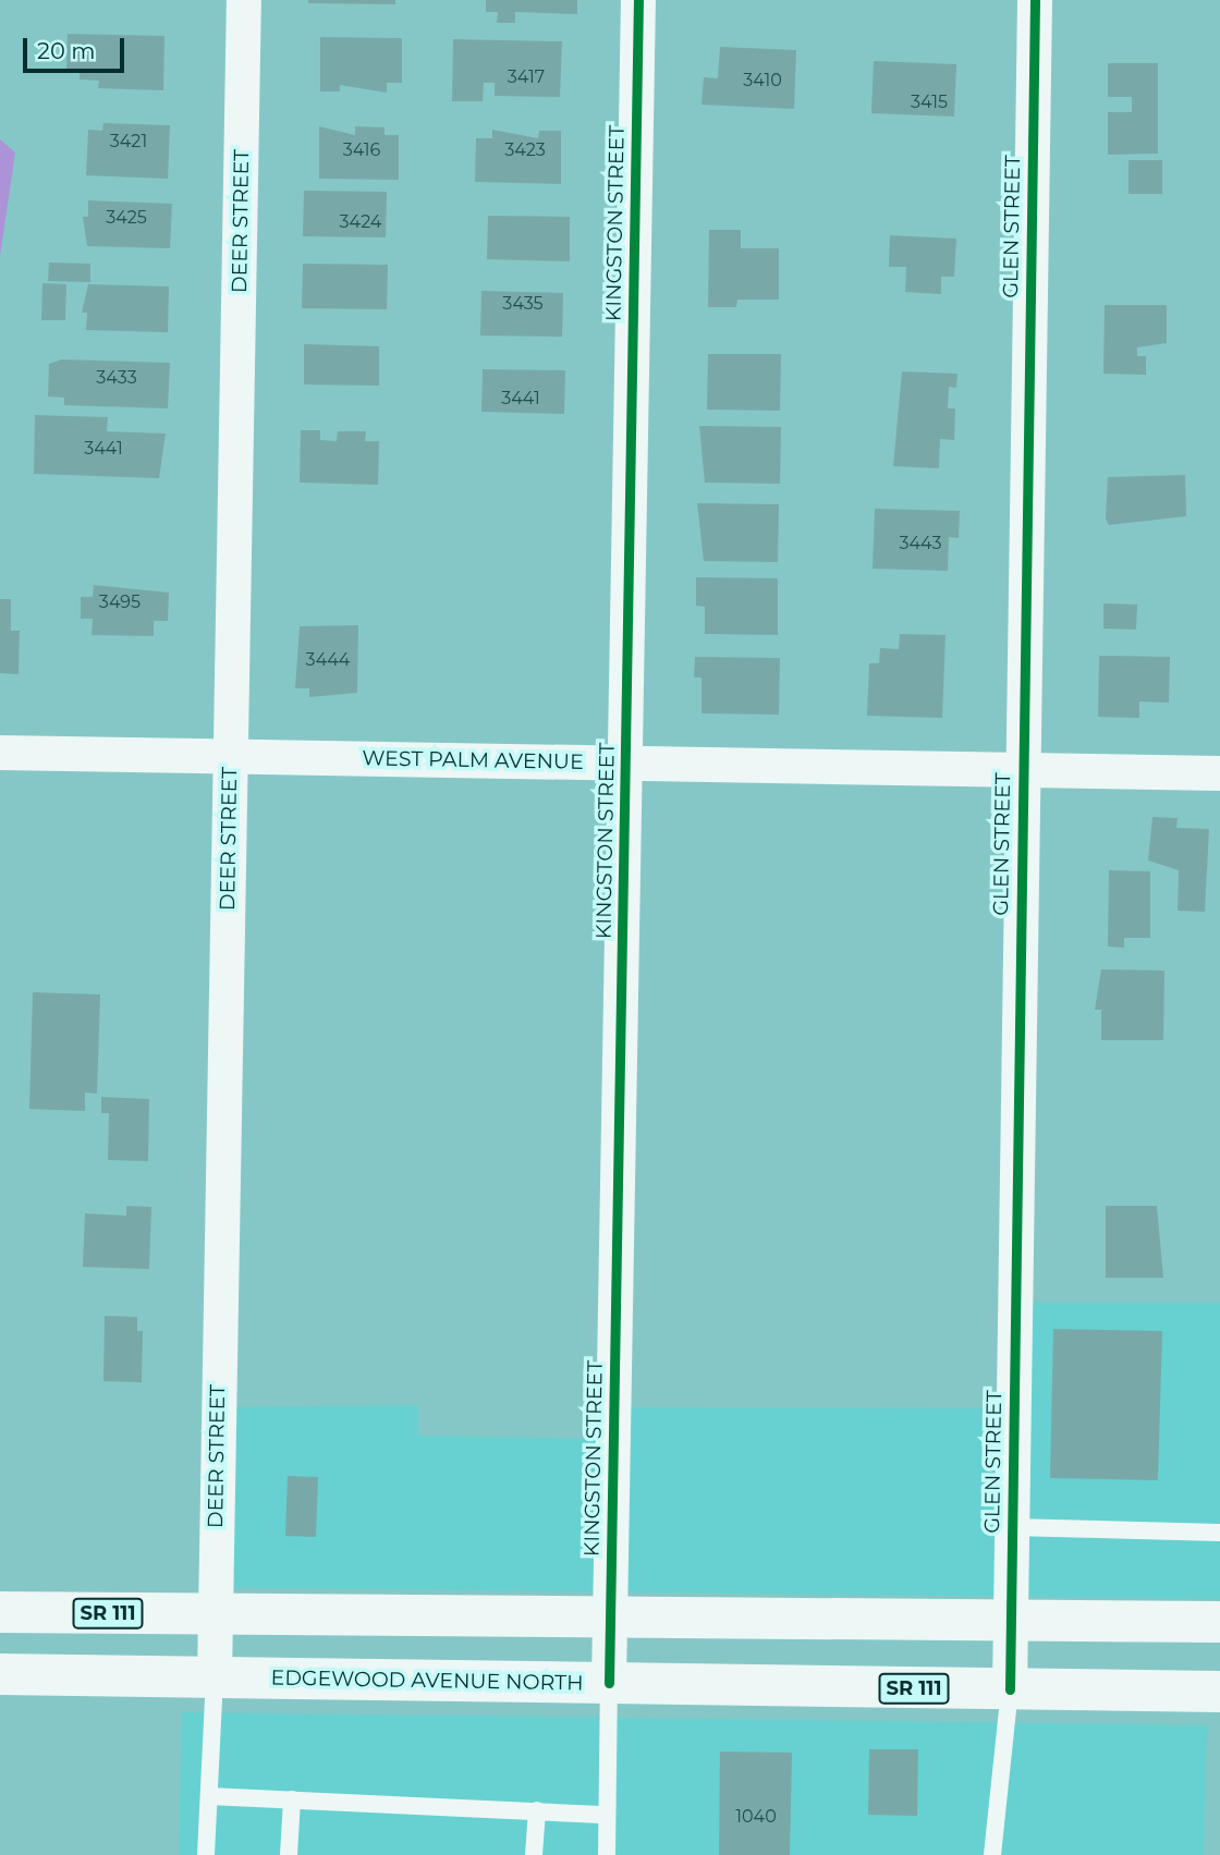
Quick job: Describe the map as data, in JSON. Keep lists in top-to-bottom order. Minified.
{"streets":{"main road":["SR 111","EDGEWOOD AVENUE NORTH"],"street":["DEER STREET","KINGSTON STREET","GLEN STREET","WEST PALM AVENUE"]},"crossings":[["DEER STREET","WEST PALM AVENUE"],["DEER STREET","SR 111"],["DEER STREET","EDGEWOOD AVENUE NORTH"],["KINGSTON STREET","WEST PALM AVENUE"],["KINGSTON STREET","SR 111"],["KINGSTON STREET","EDGEWOOD AVENUE NORTH"],["GLEN STREET","WEST PALM AVENUE"],["GLEN STREET","SR 111"],["GLEN STREET","EDGEWOOD AVENUE NORTH"]],"house_numbers":["3417","3410","3415","3421","3416","3423","3425","3424","3435","3433","3441","3441","3443","3495","3444","1040"],"scale_bar":"20 m"}
